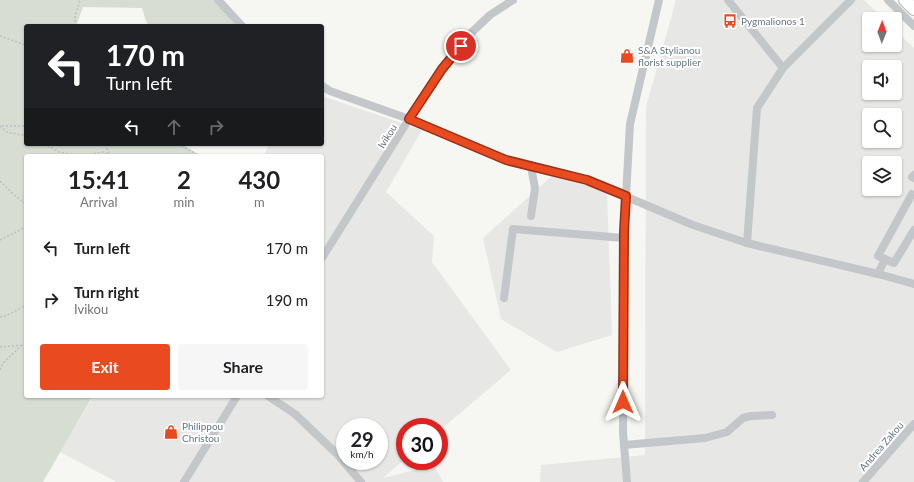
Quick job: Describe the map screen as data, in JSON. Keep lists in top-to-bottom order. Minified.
{"streets":{"street":["Ivikou","Andrea Zakou"]},"places":{"bus stop":["Pygmalionos 1"],"shop":["S&A Stylianou florist supplier","Philippou Christou"]},"north":"top","page":{"turn":["170 m","Turn left"],"eta":["15:41","Arrival","2","min","430","m"],"list":[{"name":"Turn left","value":"170 m"},{"name":"Turn right","note":"Ivikou","value":"190 m"}],"buttons":["Exit","Share"],"speed":"29 km/h","limit":"30"}}
